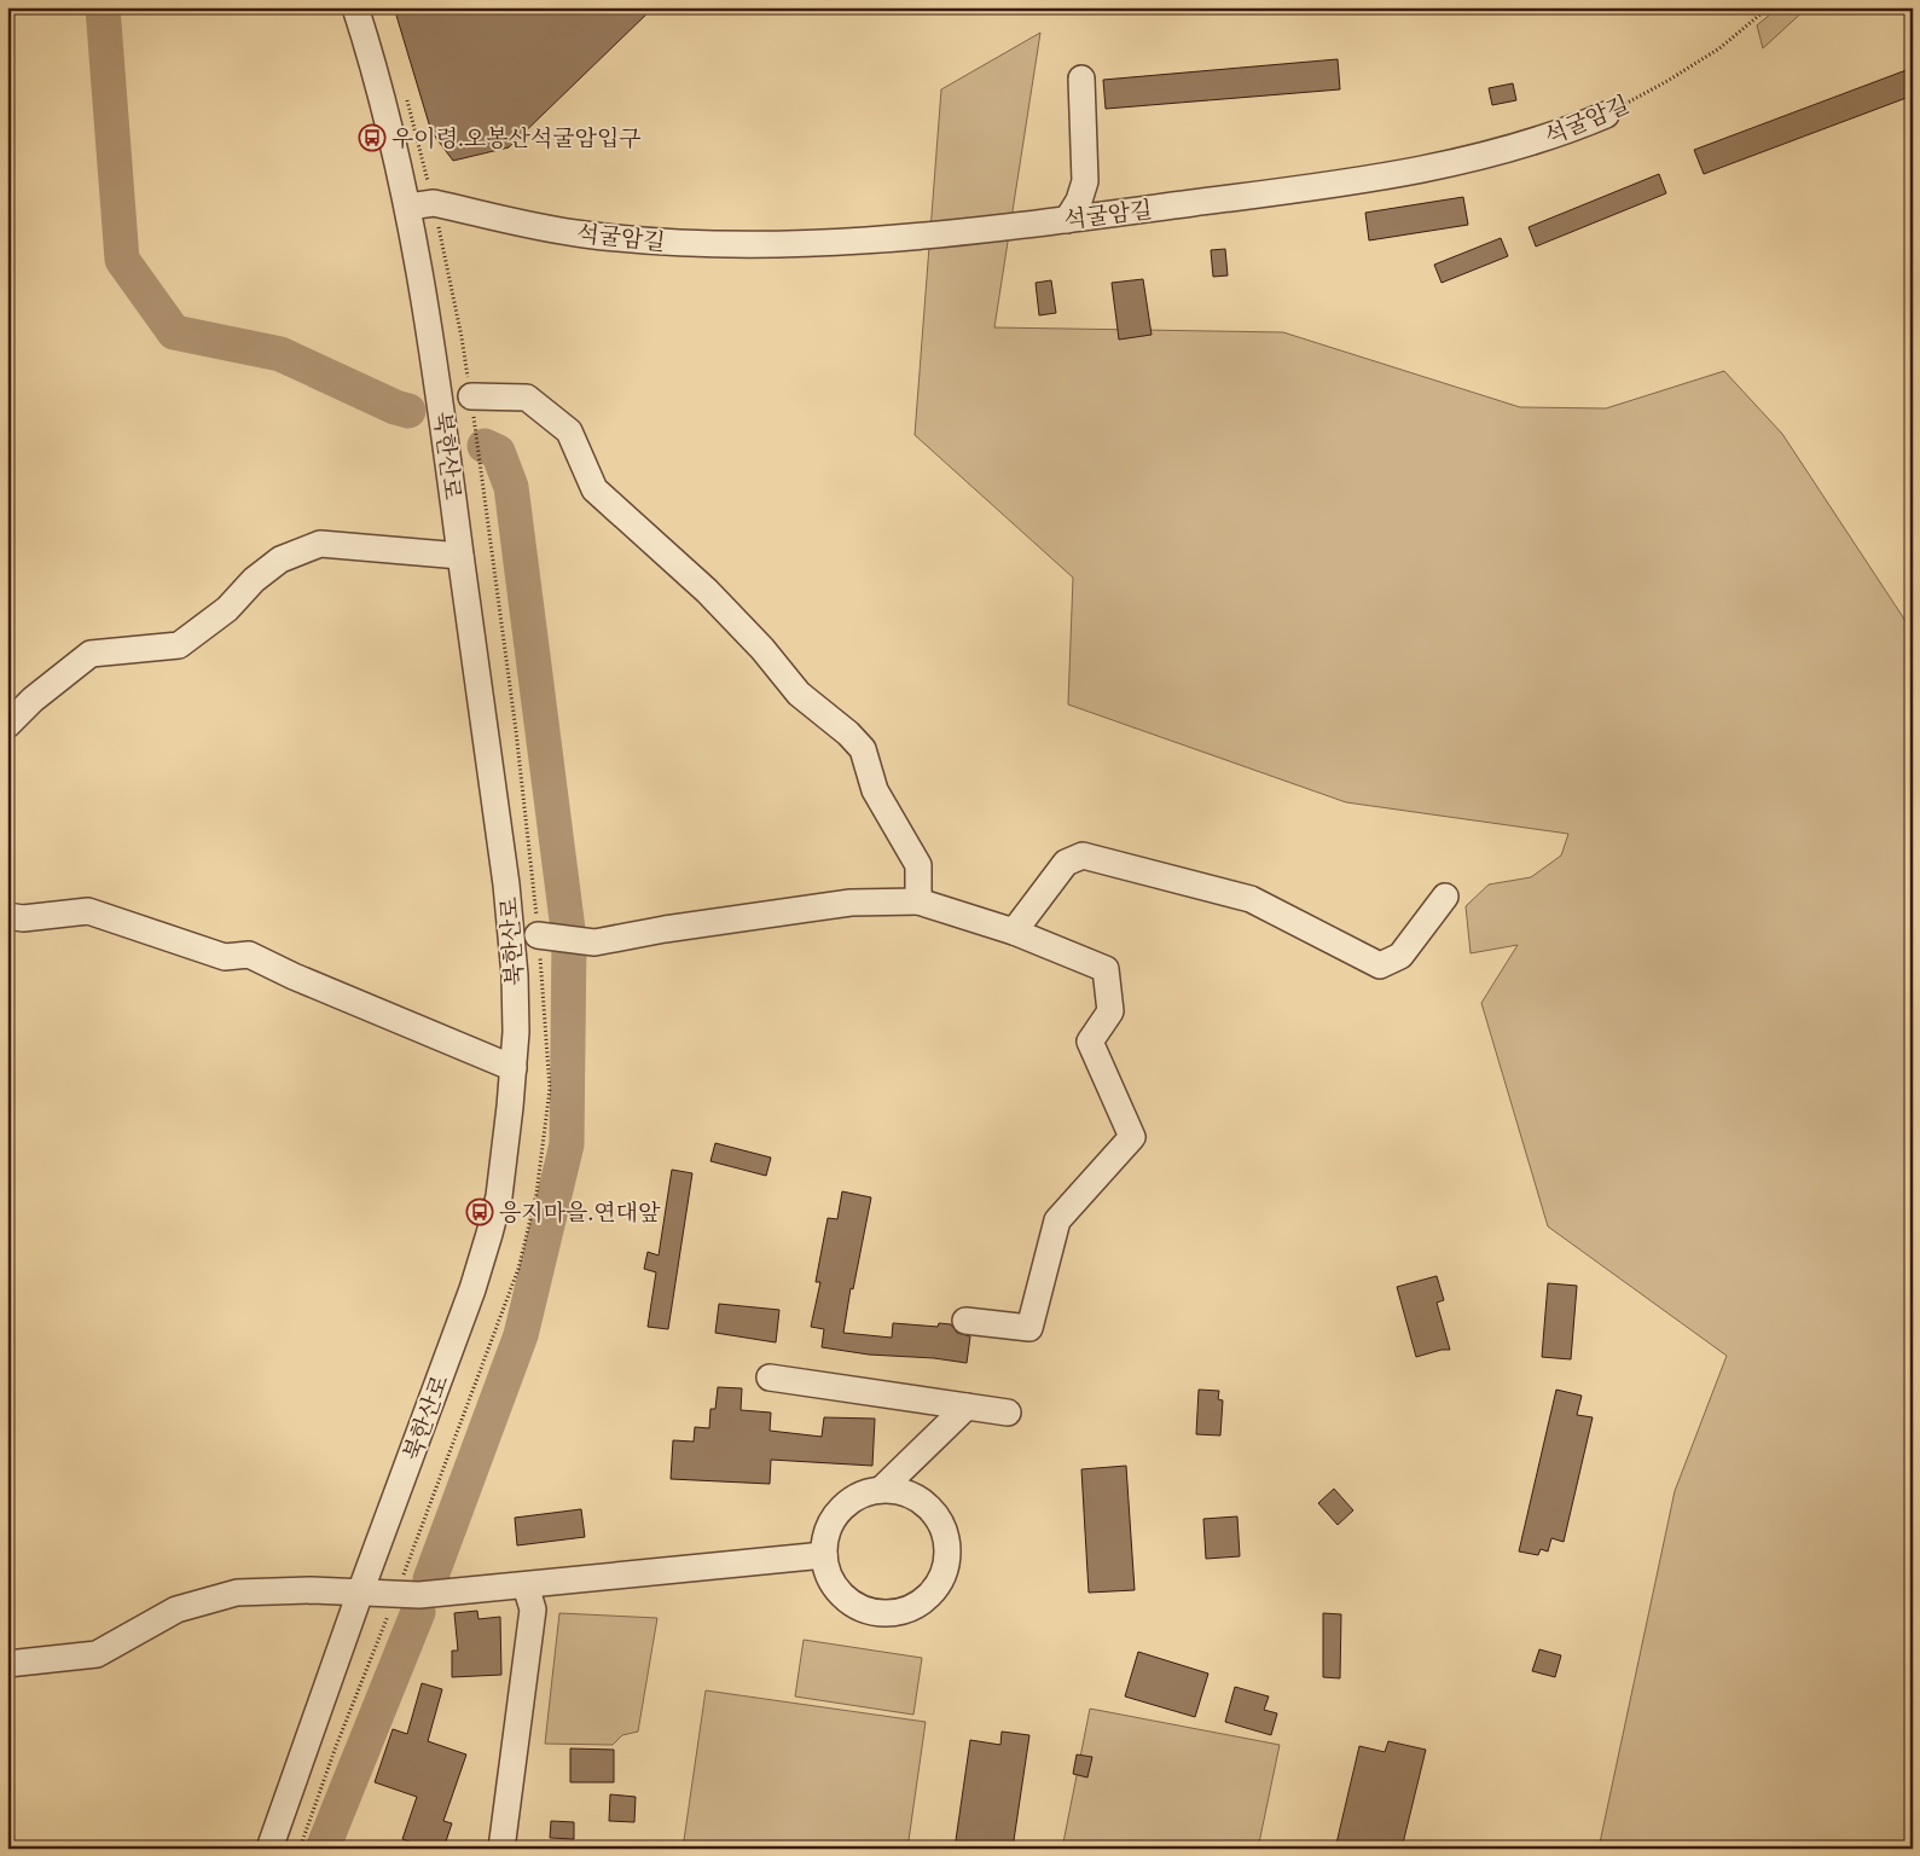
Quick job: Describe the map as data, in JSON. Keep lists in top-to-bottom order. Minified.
{"streets":{"street":["석굴암길","북한산로"]},"crossings":[["석굴암길","북한산로"]],"places":{"bus stop":["우이령.오봉산석굴암입구","응지마을.연대앞"]}}
